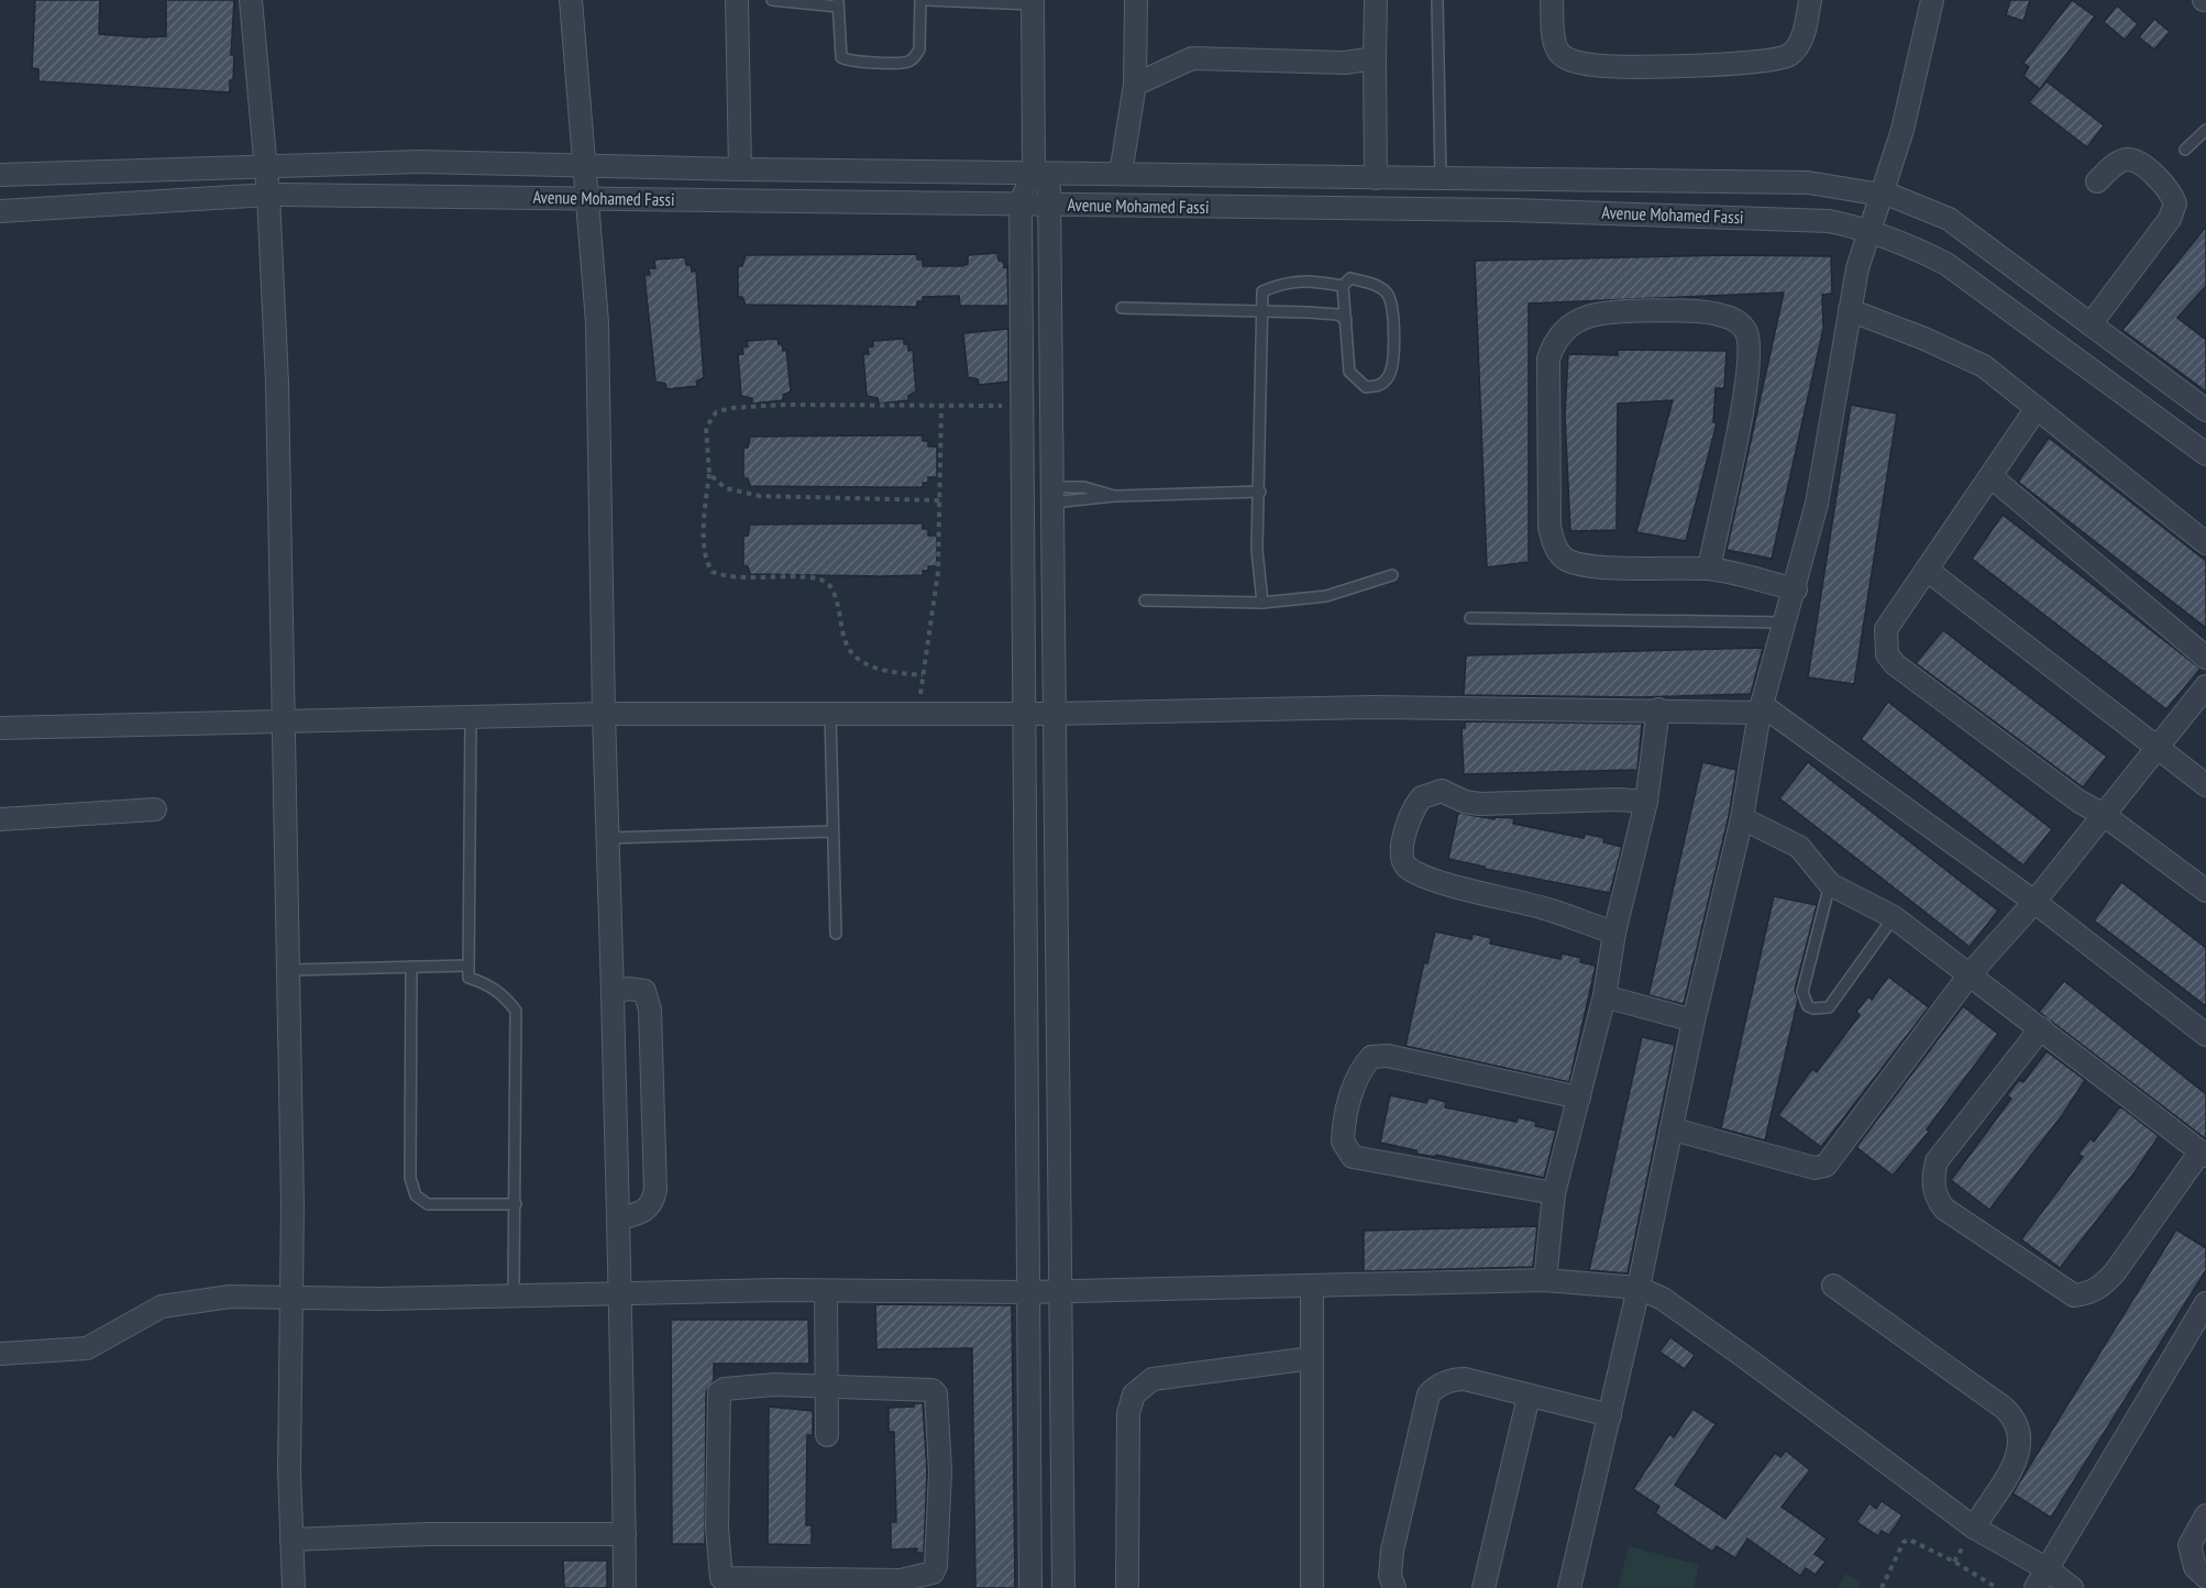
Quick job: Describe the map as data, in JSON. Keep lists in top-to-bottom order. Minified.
{"streets":{"street":["Avenue Mohamed Fassi"]}}
